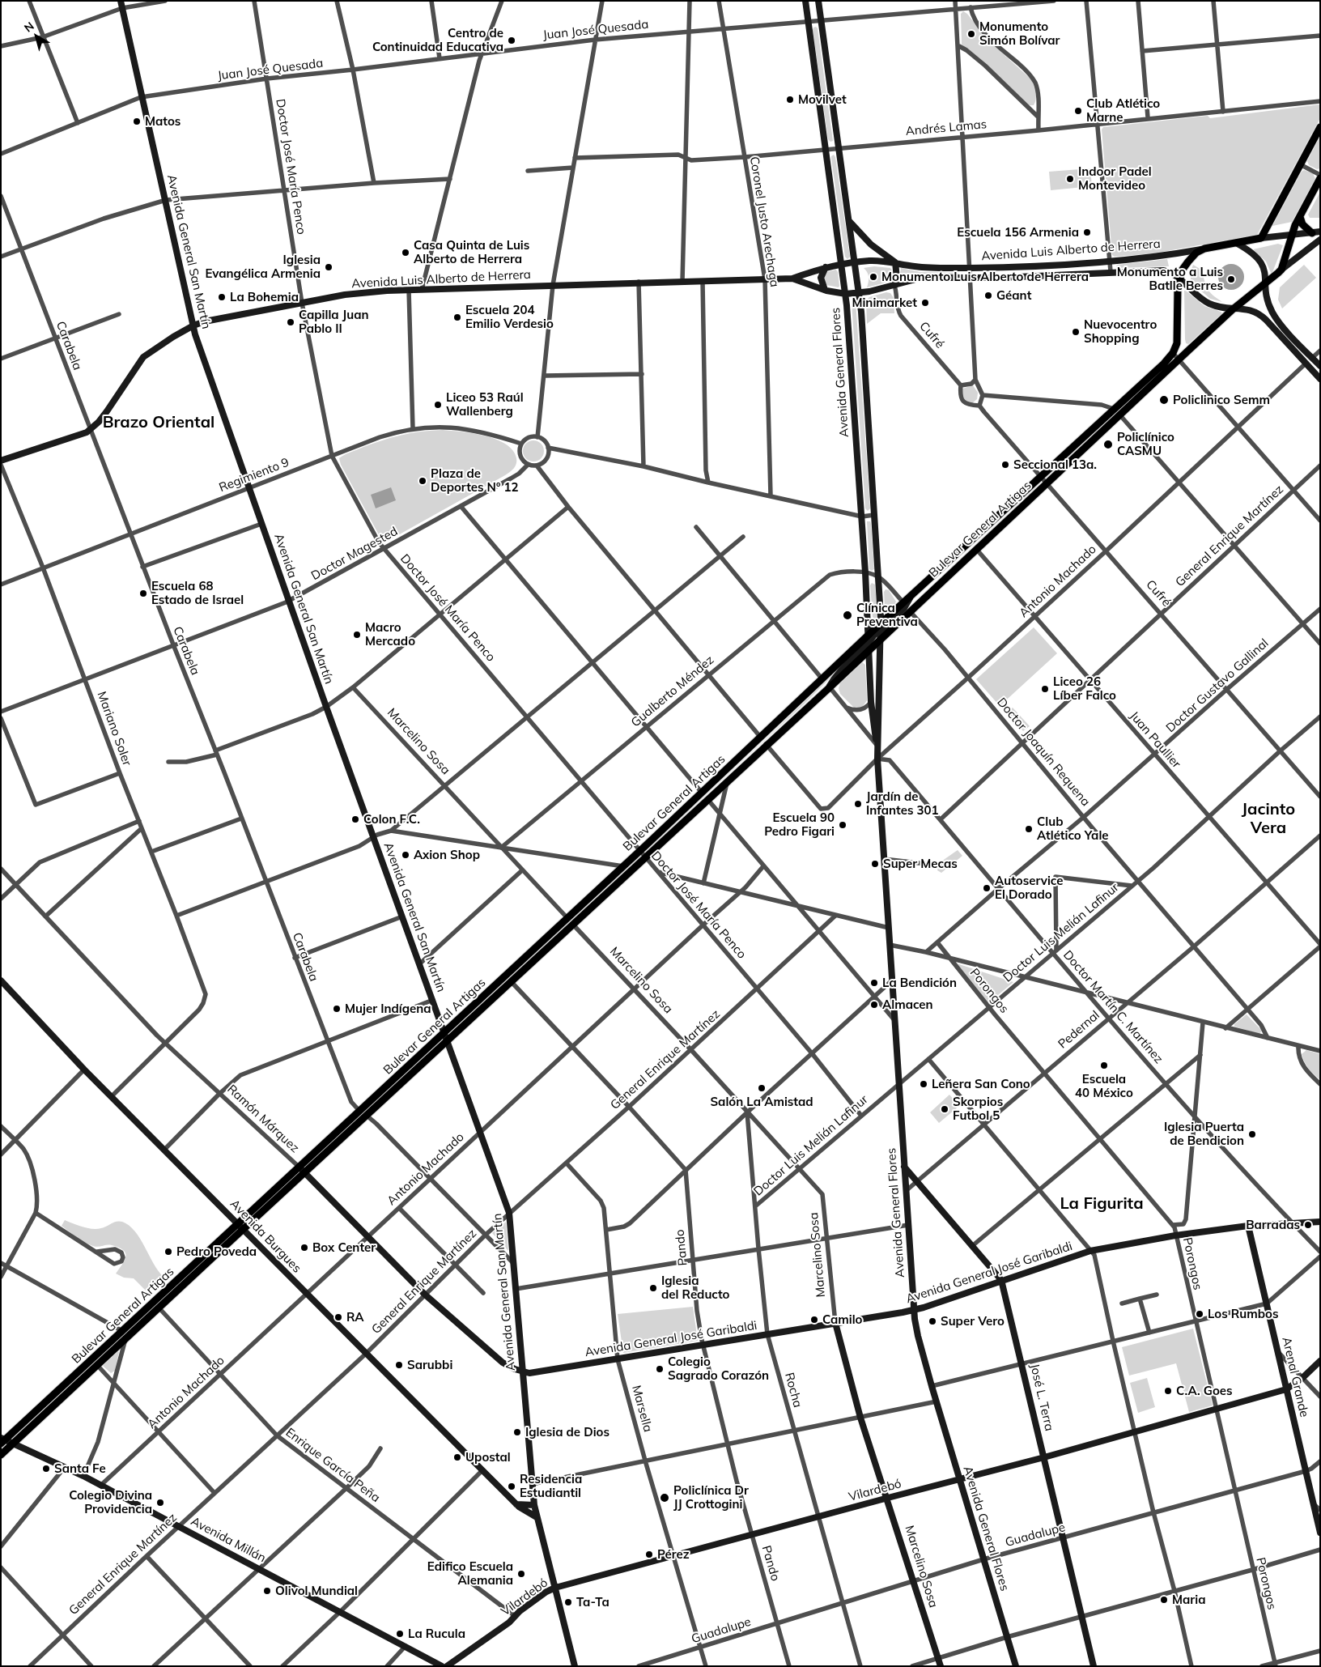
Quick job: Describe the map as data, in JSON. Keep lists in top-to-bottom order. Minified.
{"streets":{"main road":["Avenida Luis Alberto de Herrera","Avenida General San Martín","Cufré","Avenida General Flores","Bulevar General Artigas","Marcelino Sosa","Ramón Márquez","Avenida Burgues","Avenida General José Garibaldi","Arenal Grande","José L. Terra","Vilardebó","Avenida Millán"],"street":["Juan José Quesada","Andrés Lamas","Doctor José María Penco","Coronel Justo Arechaga","Carabela","Regimiento 9","General Enrique Martínez","Doctor Magested","Antonio Machado","Doctor Gustavo Gallinal","Gualberto Méndez","Mariano Soler","Juan Paullier","Doctor Joaquín Requena","Doctor Luis Melián Lafinur","Porongos","Doctor Martín C. Martínez","Pedernal","Pando","Rocha","Marsella","Enrique García Peña","Guadalupe"]},"crossings":[["Juan José Quesada","Doctor José María Penco"],["Juan José Quesada","Coronel Justo Arechaga"],["Juan José Quesada","Avenida General San Martín"],["Juan José Quesada","Avenida General Flores"],["Andrés Lamas","Coronel Justo Arechaga"],["Andrés Lamas","Avenida General Flores"],["Doctor José María Penco","Avenida Luis Alberto de Herrera"],["Doctor José María Penco","Regimiento 9"],["Doctor José María Penco","Bulevar General Artigas"],["Doctor José María Penco","General Enrique Martínez"],["Doctor José María Penco","Doctor Magested"],["Doctor José María Penco","Antonio Machado"],["Doctor José María Penco","Gualberto Méndez"],["Doctor José María Penco","Doctor Luis Melián Lafinur"],["Coronel Justo Arechaga","Avenida Luis Alberto de Herrera"],["Avenida Luis Alberto de Herrera","Avenida General San Martín"],["Avenida Luis Alberto de Herrera","Cufré"],["Avenida Luis Alberto de Herrera","Carabela"],["Avenida Luis Alberto de Herrera","Avenida General Flores"],["Avenida Luis Alberto de Herrera","Bulevar General Artigas"],["Avenida General San Martín","Carabela"],["Avenida General San Martín","Regimiento 9"],["Avenida General San Martín","Bulevar General Artigas"],["Avenida General San Martín","General Enrique Martínez"],["Avenida General San Martín","Doctor Magested"],["Avenida General San Martín","Antonio Machado"],["Avenida General San Martín","Ramón Márquez"],["Avenida General San Martín","Avenida Burgues"],["Avenida General San Martín","Avenida General José Garibaldi"],["Avenida General San Martín","Vilardebó"],["Cufré","Bulevar General Artigas"],["Cufré","General Enrique Martínez"],["Cufré","Antonio Machado"],["Cufré","Doctor Gustavo Gallinal"],["Cufré","Doctor Luis Melián Lafinur"],["Carabela","Regimiento 9"],["Carabela","Bulevar General Artigas"],["Carabela","General Enrique Martínez"],["Carabela","Doctor Magested"],["Carabela","Antonio Machado"],["Avenida General Flores","Bulevar General Artigas"],["Avenida General Flores","Antonio Machado"],["Avenida General Flores","Gualberto Méndez"],["Avenida General Flores","Doctor Luis Melián Lafinur"],["Avenida General Flores","Doctor Martín C. Martínez"],["Avenida General Flores","Pedernal"],["Avenida General Flores","Avenida General José Garibaldi"],["Avenida General Flores","José L. Terra"],["Avenida General Flores","Vilardebó"],["Avenida General Flores","Guadalupe"],["Regimiento 9","Doctor Magested"],["Regimiento 9","Mariano Soler"],["Bulevar General Artigas","Antonio Machado"],["Bulevar General Artigas","Juan Paullier"],["Bulevar General Artigas","Marcelino Sosa"],["Bulevar General Artigas","Doctor Joaquín Requena"],["Bulevar General Artigas","Ramón Márquez"],["Bulevar General Artigas","Avenida Burgues"],["Bulevar General Artigas","Enrique García Peña"],["Bulevar General Artigas","Avenida Millán"],["General Enrique Martínez","Juan Paullier"],["General Enrique Martínez","Marcelino Sosa"],["General Enrique Martínez","Doctor Joaquín Requena"],["General Enrique Martínez","Doctor Martín C. Martínez"],["General Enrique Martínez","Ramón Márquez"],["General Enrique Martínez","Avenida Burgues"],["General Enrique Martínez","Marsella"],["General Enrique Martínez","Enrique García Peña"],["General Enrique Martínez","Avenida Millán"],["Doctor Magested","Mariano Soler"],["Antonio Machado","Juan Paullier"],["Antonio Machado","Marcelino Sosa"],["Antonio Machado","Doctor Joaquín Requena"],["Antonio Machado","Doctor Martín C. Martínez"],["Antonio Machado","Ramón Márquez"],["Antonio Machado","Avenida Burgues"],["Antonio Machado","Enrique García Peña"],["Antonio Machado","Avenida Millán"],["Doctor Gustavo Gallinal","Juan Paullier"],["Doctor Gustavo Gallinal","Doctor Joaquín Requena"],["Doctor Gustavo Gallinal","Porongos"],["Doctor Gustavo Gallinal","Doctor Martín C. Martínez"],["Gualberto Méndez","Marcelino Sosa"],["Mariano Soler","Ramón Márquez"],["Juan Paullier","Doctor Luis Melián Lafinur"],["Juan Paullier","Pedernal"],["Marcelino Sosa","Doctor Luis Melián Lafinur"],["Marcelino Sosa","Avenida General José Garibaldi"],["Marcelino Sosa","Rocha"],["Marcelino Sosa","Vilardebó"],["Marcelino Sosa","Guadalupe"],["Doctor Joaquín Requena","Doctor Luis Melián Lafinur"],["Doctor Joaquín Requena","Pedernal"],["Doctor Luis Melián Lafinur","Porongos"],["Doctor Luis Melián Lafinur","Doctor Martín C. Martínez"],["Doctor Luis Melián Lafinur","Rocha"],["Porongos","Pedernal"],["Porongos","Avenida General José Garibaldi"],["Porongos","Vilardebó"],["Porongos","Guadalupe"],["Doctor Martín C. Martínez","Pedernal"],["Doctor Martín C. Martínez","Avenida General José Garibaldi"],["Pedernal","José L. Terra"],["Ramón Márquez","Avenida General José Garibaldi"],["Pando","Avenida General José Garibaldi"],["Pando","Vilardebó"],["Pando","Guadalupe"],["Avenida General José Garibaldi","Arenal Grande"],["Avenida General José Garibaldi","Rocha"],["Avenida General José Garibaldi","José L. Terra"],["Avenida General José Garibaldi","Marsella"],["Arenal Grande","Vilardebó"],["Arenal Grande","Guadalupe"],["Rocha","Vilardebó"],["Rocha","Guadalupe"],["José L. Terra","Vilardebó"],["José L. Terra","Guadalupe"],["Marsella","Vilardebó"],["Marsella","Guadalupe"],["Enrique García Peña","Vilardebó"]],"districts":["Brazo Oriental","Jacinto Vera","La Figurita"],"places":["Monumento Simón Bolívar","Centro de Continuidad Educativa","Movilvet","Club Atlético Marne","Matos","Indoor Padel Montevideo","Escuela 156 Armenia","Casa Quinta de Luis Alberto de Herrera","Iglesia Evangélica Armenia","Monumento Luis Alberto de Herrera","Monumento a Luis Batlle Berres","Géant","La Bohemia","Minimarket","Escuela 204 Emilio Verdesio","Capilla Juan Pablo II","Nuevocentro Shopping","Policlinico Semm","Liceo 53 Raúl Wallenberg","Policlínico CASMU","Seccional 13a.","Plaza de Deportes Nº 12","Escuela 68 Estado de Israel","Clínica Preventiva","Macro Mercado","Liceo 26 Líber Falco","Jardín de Infantes 301","Colon F.C.","Escuela 90 Pedro Figari","Club Atlético Yale","Axion Shop","Super Mecas","Autoservice El Dorado","La Bendición","Almacen","Mujer Indígena","Escuela 40 México","Leñera San Cono","Salón La Amistad","Skorpios Futbol 5","Iglesia Puerta de Bendicion","Barradas","Box Center","Pedro Poveda","Iglesia del Reducto","Los Rumbos","RA","Camilo","Super Vero","Sarubbi","Colegio Sagrado Corazón","C.A. Goes","Iglesia de Dios","Upostal","Santa Fe","Residencia Estudiantil","Policlínica Dr JJ Crottogini","Colegio Divina Providencia","Pérez","Edifico Escuela Alemania","Olivol Mundial","Maria","Ta-Ta","La Rucula"],"north":"top left"}
